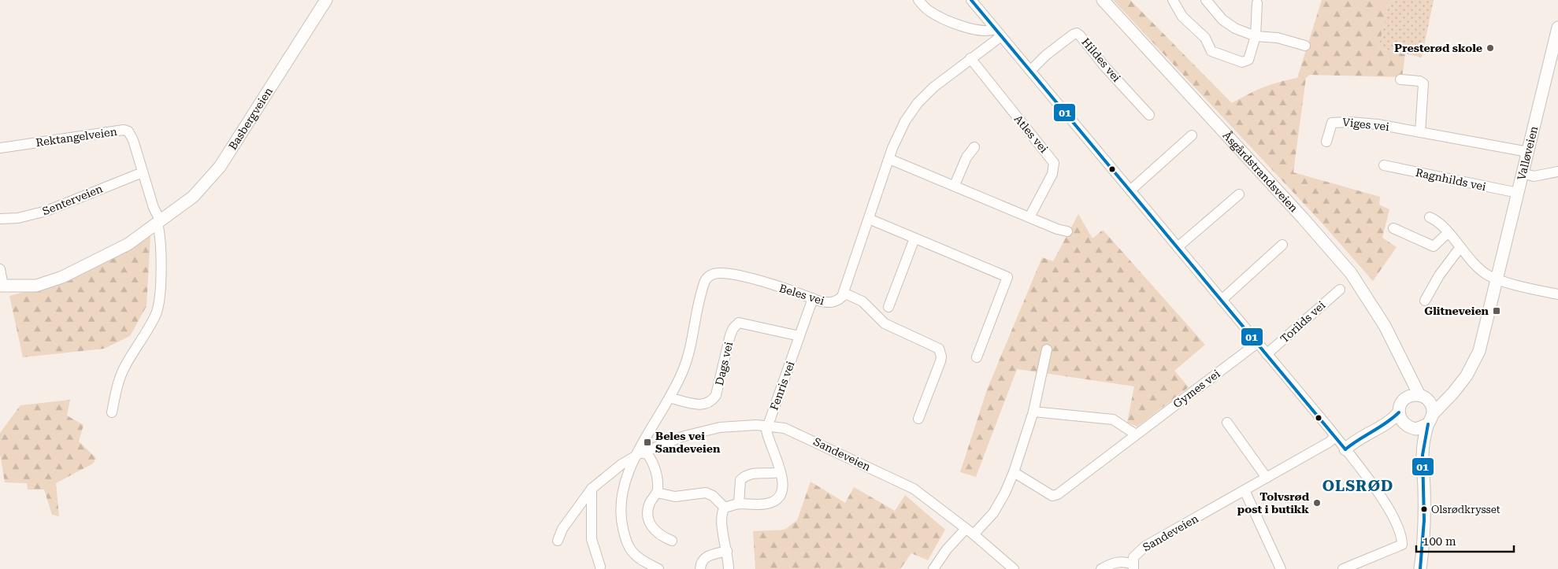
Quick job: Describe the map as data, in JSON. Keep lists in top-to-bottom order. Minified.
{"streets":{"main road":["Basbergveien","Valløveien","Åsgårdstrandsveien"],"street":["Hildes vei","Viges vei","Atles vei","Rektangelveien","Ragnhilds vei","Senterveien","Beles vei","Torilds vei","Dags vei","Fenris vei","Gymes vei","Sandeveien"]},"crossings":[["Basbergveien","Rektangelveien"],["Viges vei","Valløveien"],["Rektangelveien","Senterveien"],["Valløveien","Åsgårdstrandsveien"],["Valløveien","Ragnhilds vei"],["Beles vei","Dags vei"],["Beles vei","Fenris vei"],["Beles vei","Sandeveien"],["Dags vei","Fenris vei"],["Fenris vei","Sandeveien"]],"districts":["OLSRØD"],"places":{"other":["Presterød skole","Tolvsrød post i butikk","Olsrødkrysset"],"transit":["Glitneveien","Beles vei Sandeveien"]},"lines":["transit line 01"],"scale_bar":"100 m"}
